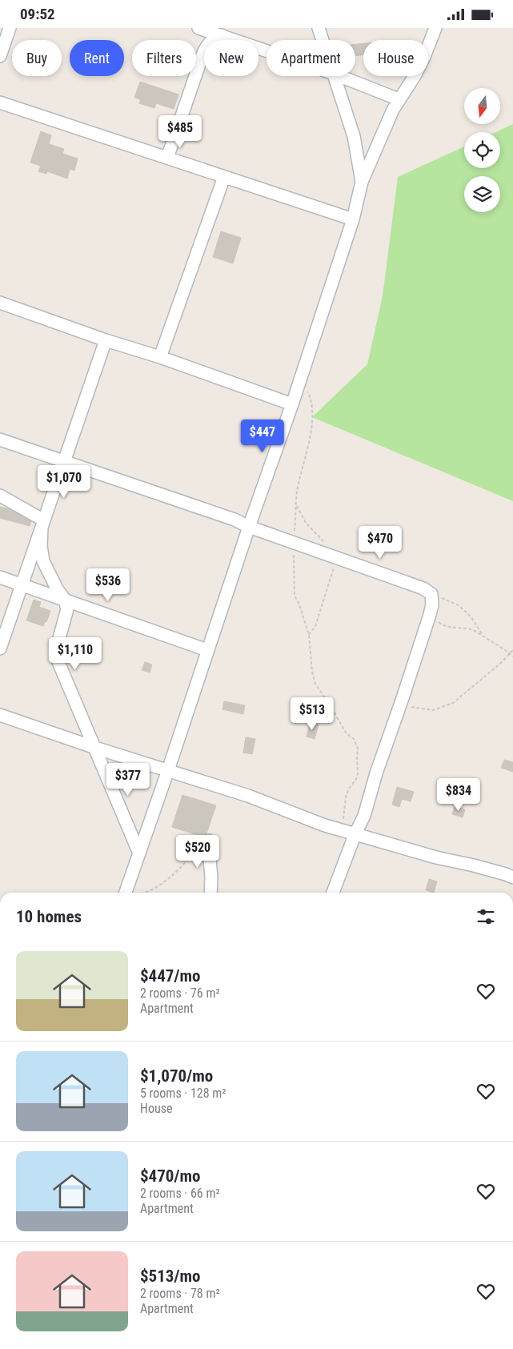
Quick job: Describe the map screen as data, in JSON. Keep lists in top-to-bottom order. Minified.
{"north":"bottom","page":{"status":"09:52","chip":["Buy","Rent","Filters","New","Apartment","House"],"price":["$485","$447","$1,070","$470","$536","$1,110","$513","$377","$834","$520"],"heading":"10 homes","list":[{"name":"$447/mo","note":"2 rooms · 76 m² · Apartment"},{"name":"$1,070/mo","note":"5 rooms · 128 m² · House"},{"name":"$470/mo","note":"2 rooms · 66 m² · Apartment"},{"name":"$513/mo","note":"2 rooms · 78 m² · Apartment"}]}}
